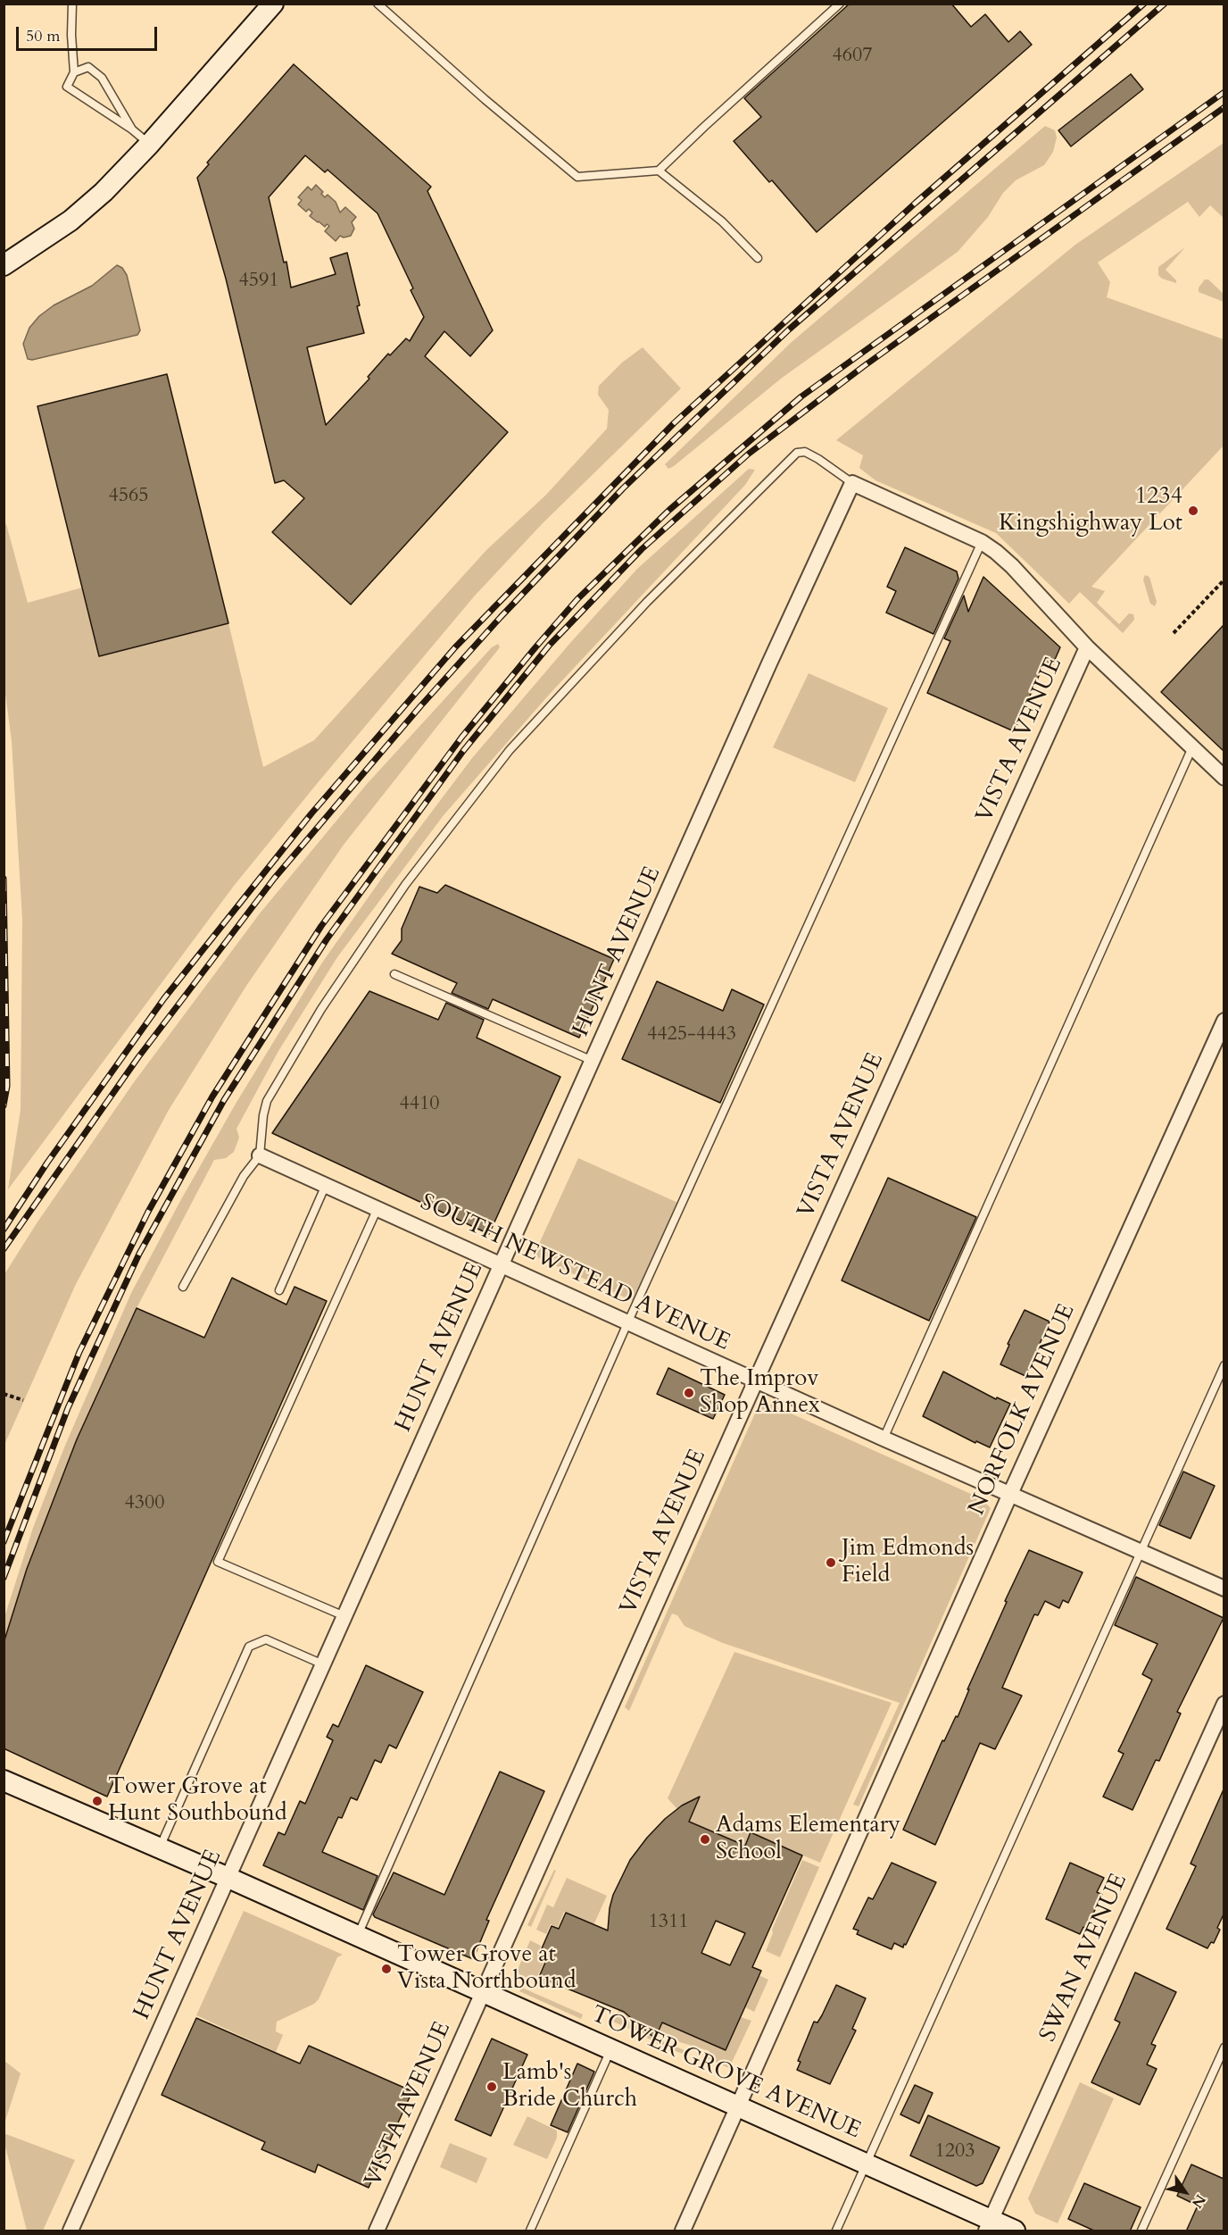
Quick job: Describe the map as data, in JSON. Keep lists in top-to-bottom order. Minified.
{"streets":{"street":["VISTA AVENUE","HUNT AVENUE","SOUTH NEWSTEAD AVENUE","NORFOLK AVENUE","SWAN AVENUE","TOWER GROVE AVENUE"]},"crossings":[["VISTA AVENUE","SOUTH NEWSTEAD AVENUE"],["VISTA AVENUE","TOWER GROVE AVENUE"],["HUNT AVENUE","SOUTH NEWSTEAD AVENUE"],["HUNT AVENUE","TOWER GROVE AVENUE"],["SOUTH NEWSTEAD AVENUE","NORFOLK AVENUE"],["NORFOLK AVENUE","TOWER GROVE AVENUE"],["SWAN AVENUE","TOWER GROVE AVENUE"]],"places":["1234 Kingshighway Lot","The Improv Shop Annex","Jim Edmonds Field","Tower Grove at Hunt Southbound","Adams Elementary School","Tower Grove at Vista Northbound","Lamb's Bride Church"],"house_numbers":["4607","4591","4565","4425-4443","4410","4300","1311","1203"],"scale_bar":"50 m","north":"bottom right"}
